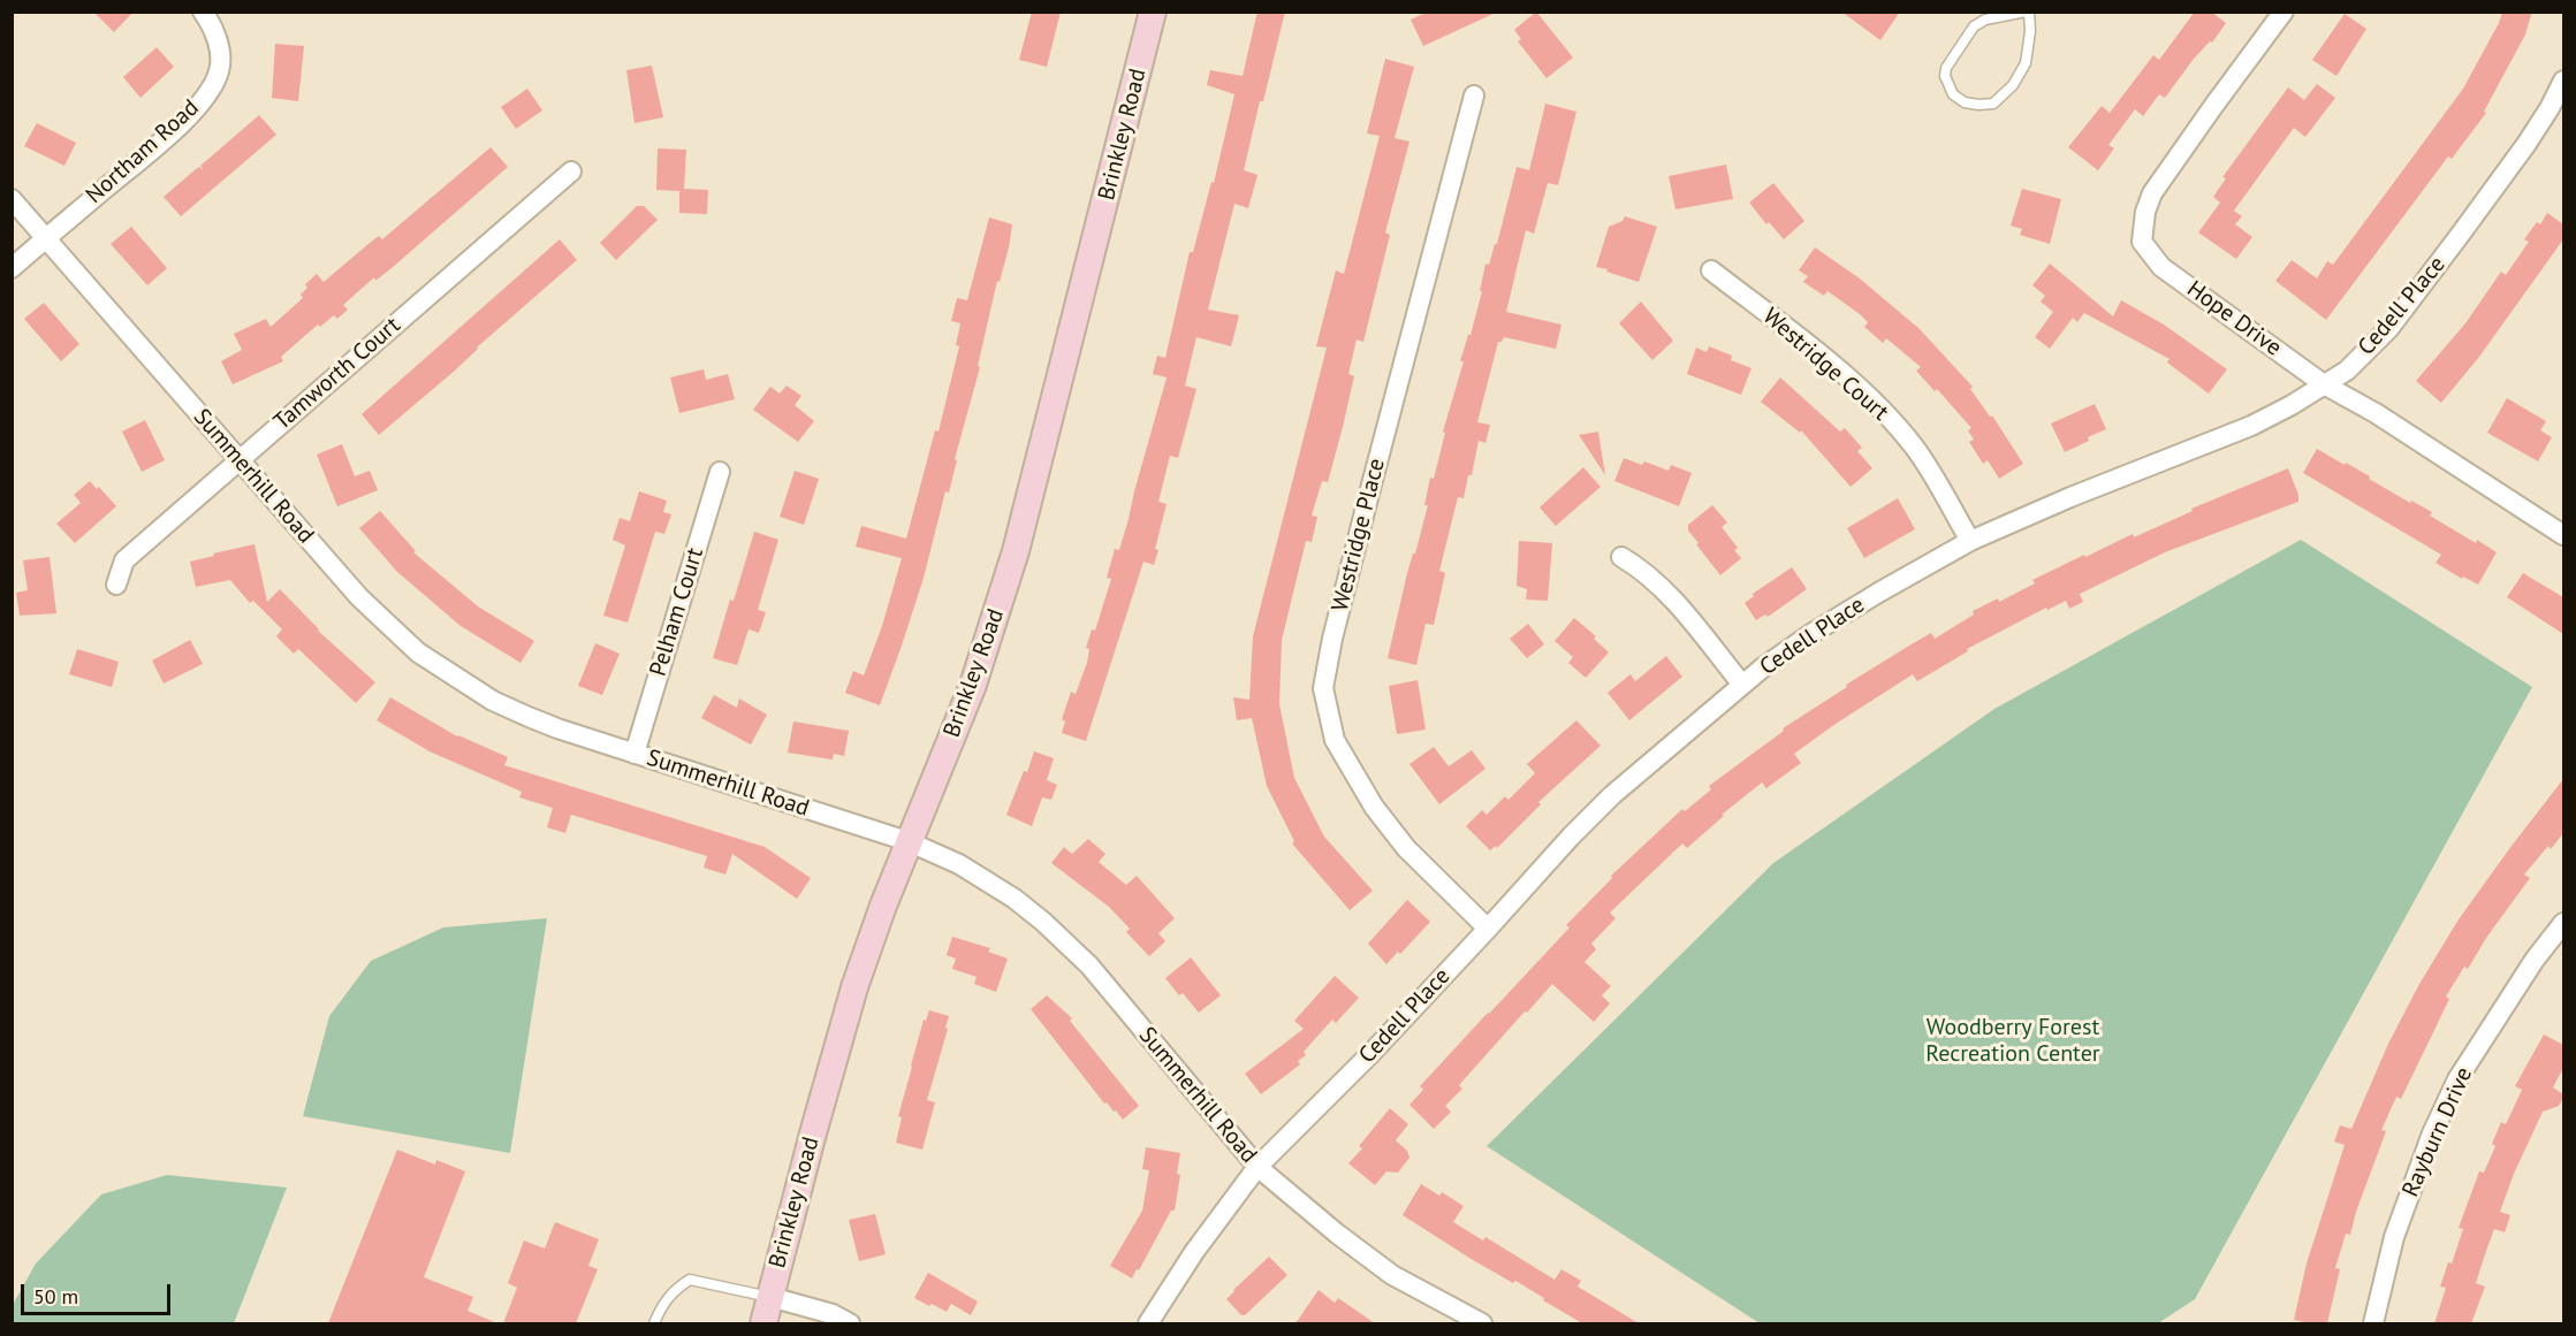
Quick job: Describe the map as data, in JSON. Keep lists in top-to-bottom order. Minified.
{"streets":{"main road":["Brinkley Road"],"street":["Northam Road","Cedell Place","Hope Drive","Westridge Court","Tamworth Court","Summerhill Road","Westridge Place","Pelham Court","Rayburn Drive"]},"crossings":[["Brinkley Road","Summerhill Road"],["Northam Road","Summerhill Road"],["Cedell Place","Hope Drive"],["Cedell Place","Westridge Court"],["Cedell Place","Summerhill Road"],["Cedell Place","Westridge Place"],["Tamworth Court","Summerhill Road"],["Summerhill Road","Pelham Court"]],"parks":["Woodberry Forest Recreation Center"],"scale_bar":"50 m"}
